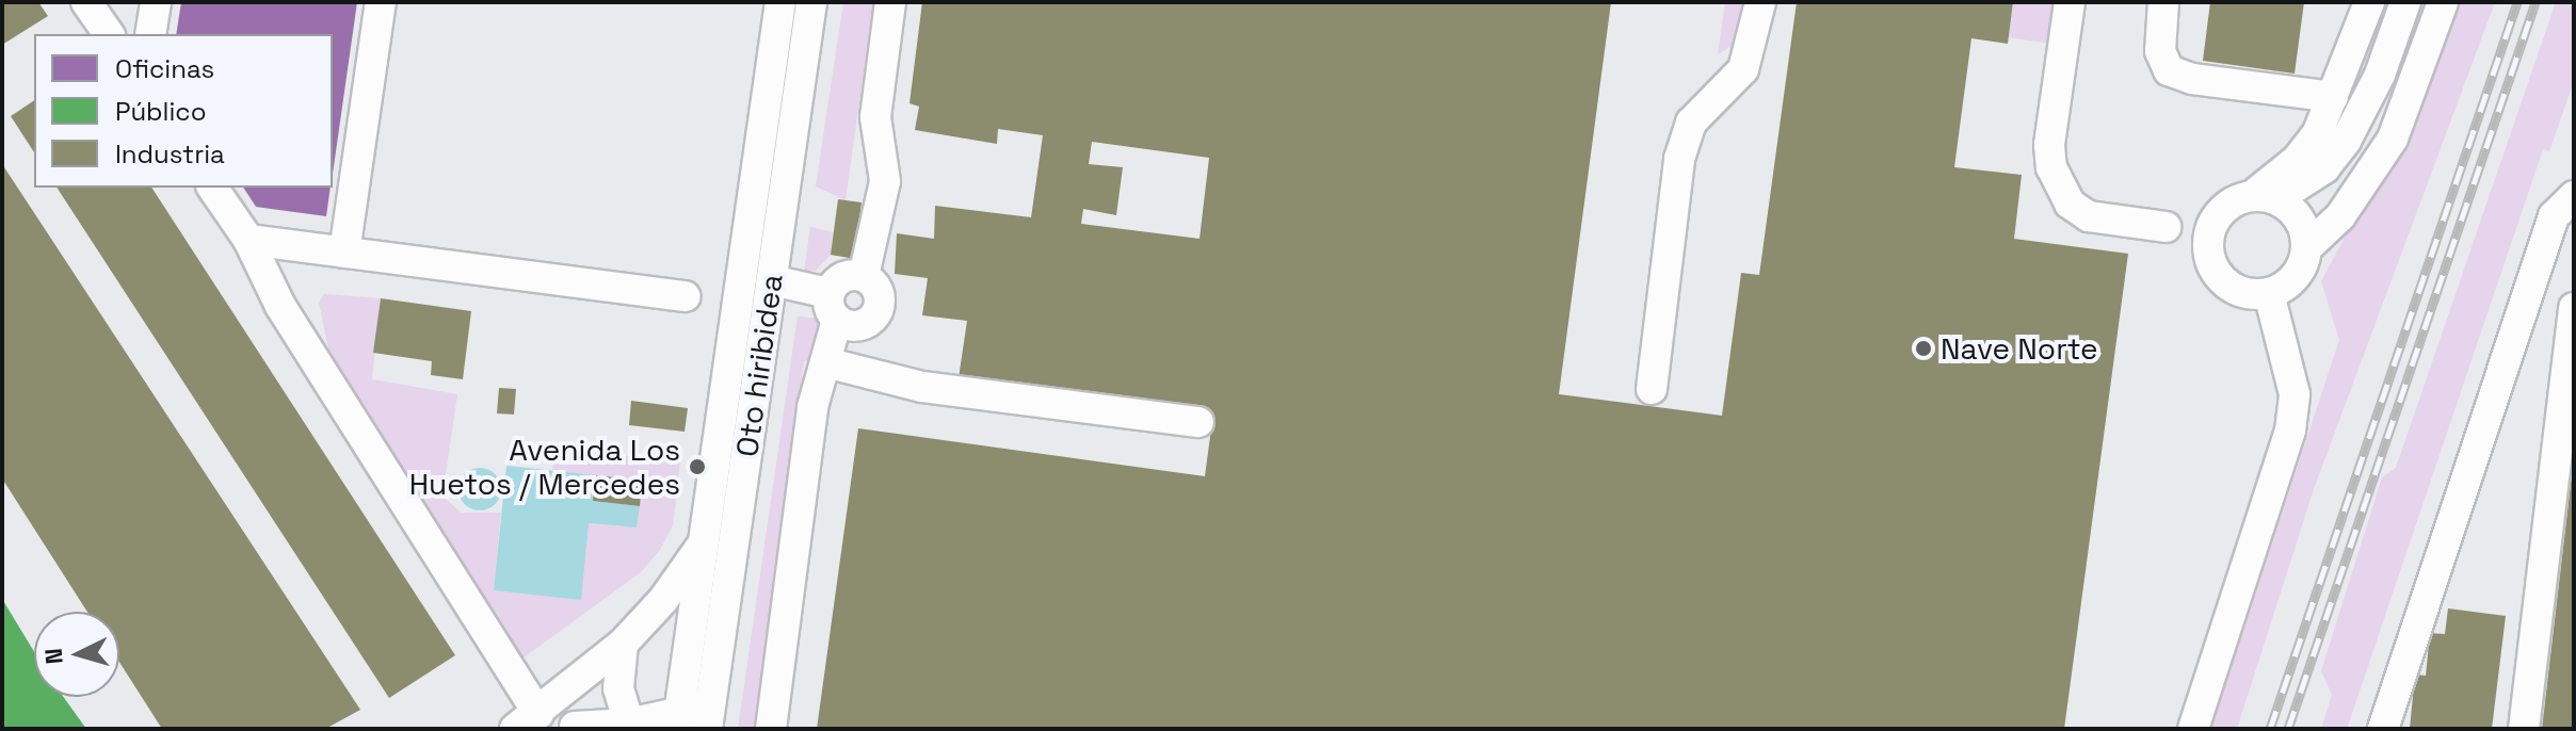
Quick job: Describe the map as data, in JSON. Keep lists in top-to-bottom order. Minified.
{"streets":{"street":["Oto hiribidea"]},"places":["Nave Norte","Avenida Los Huetos / Mercedes"],"legend":["Oficinas","Público","Industria"],"north":"left"}
